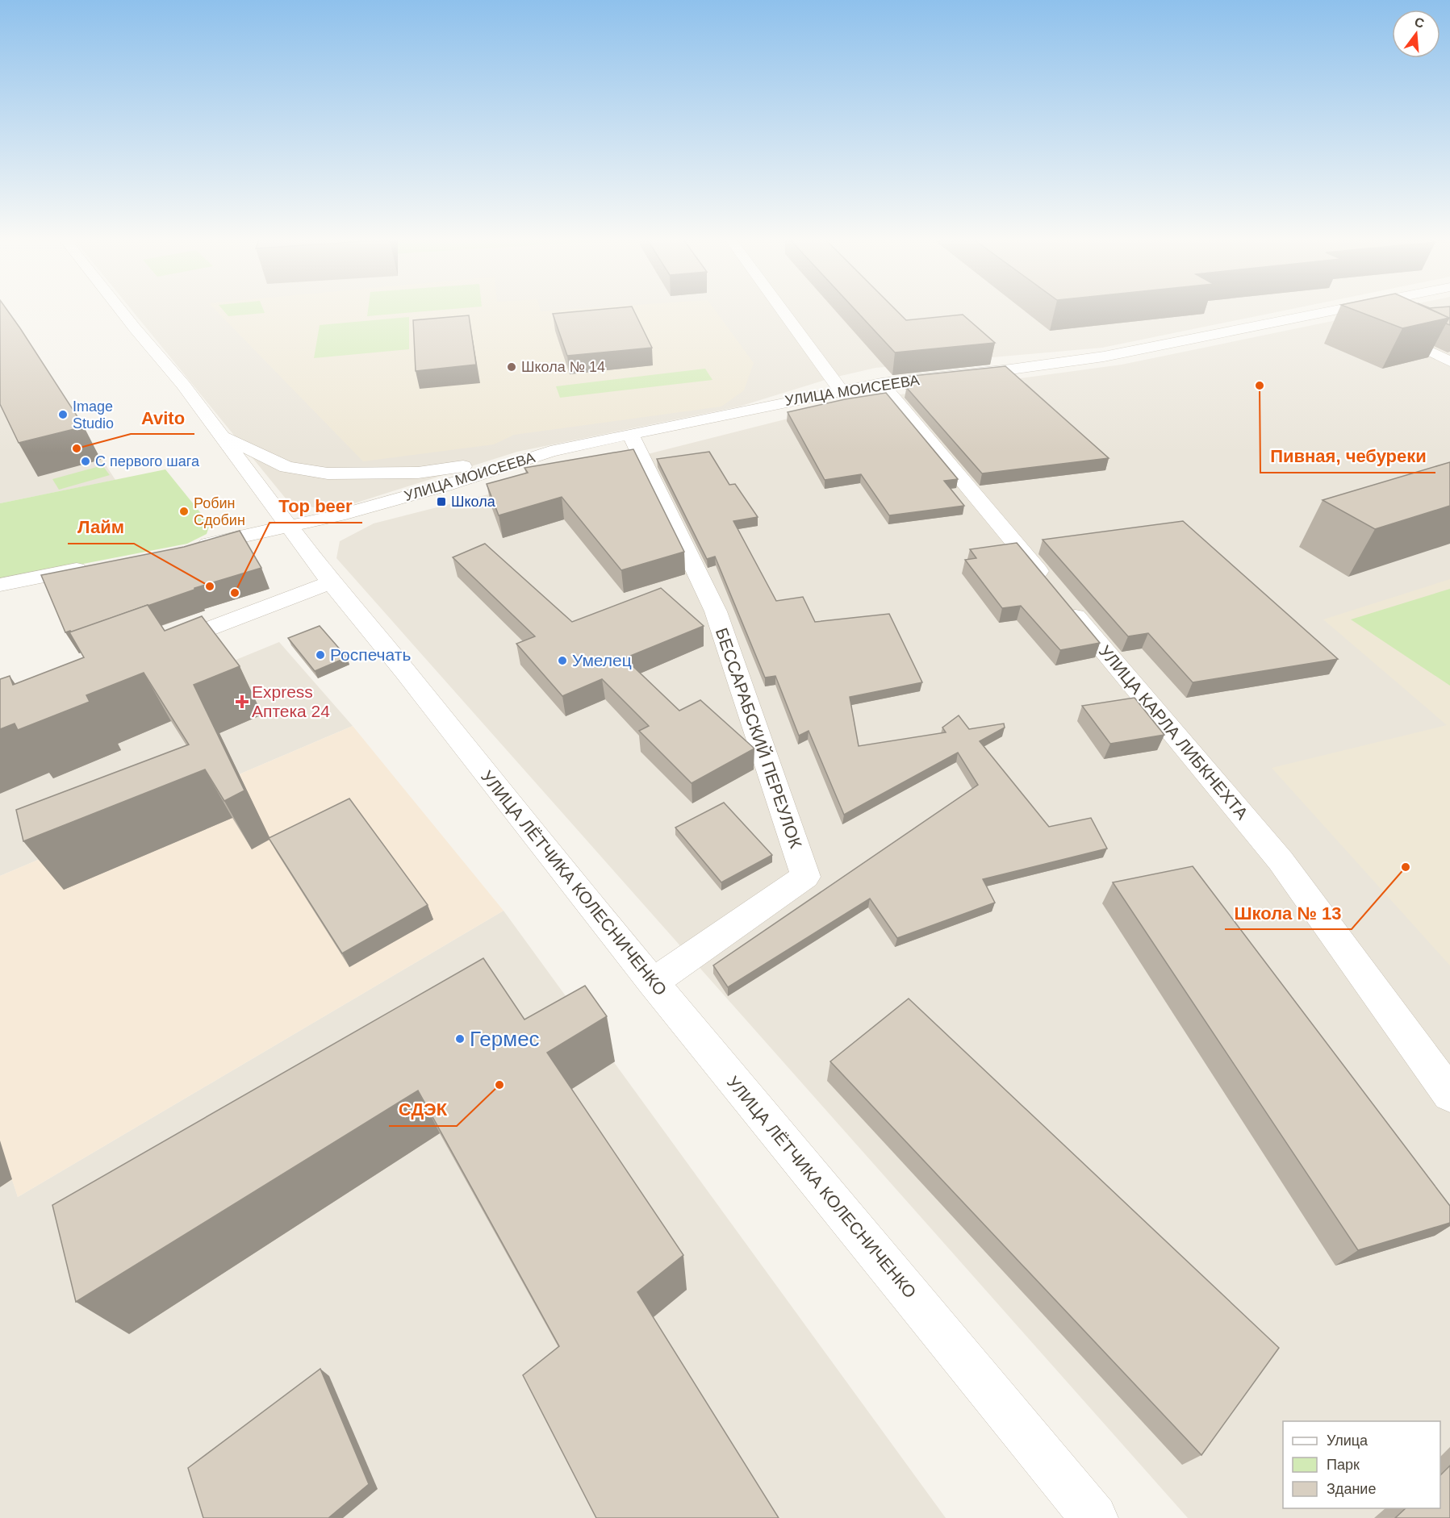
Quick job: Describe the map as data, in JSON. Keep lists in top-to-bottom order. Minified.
{"streets":{"street":["УЛИЦА МОИСЕЕВА","УЛИЦА КАРЛА ЛИБКНЕХТА","БЕССАРАБСКИЙ ПЕРЕУЛОК","УЛИЦА ЛЁТЧИКА КОЛЕСНИЧЕНКО"]},"crossings":[["УЛИЦА МОИСЕЕВА","УЛИЦА КАРЛА ЛИБКНЕХТА"],["УЛИЦА МОИСЕЕВА","БЕССАРАБСКИЙ ПЕРЕУЛОК"],["УЛИЦА МОИСЕЕВА","УЛИЦА ЛЁТЧИКА КОЛЕСНИЧЕНКО"],["БЕССАРАБСКИЙ ПЕРЕУЛОК","УЛИЦА ЛЁТЧИКА КОЛЕСНИЧЕНКО"]],"places":{"other":["Школа № 14","Пивная, чебуреки","Image Studio","Avito","С первого шага","Робин Сдобин","Лайм","Top beer","Роспечать","Умелец","Школа № 13","Гермес","СДЭК"],"transit":["Школа"],"health":["Express Аптека 24"]},"legend":["Улица","Парк","Здание"],"north":"top"}
